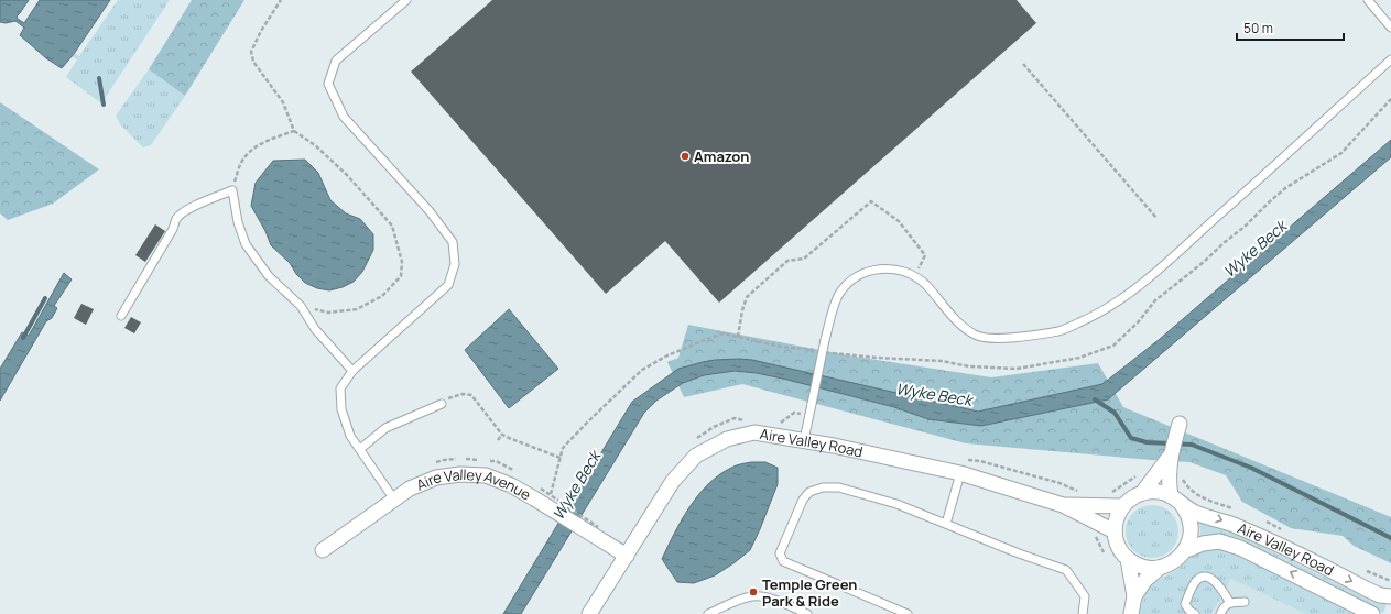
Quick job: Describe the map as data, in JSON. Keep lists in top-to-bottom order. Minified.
{"streets":{"street":["Aire Valley Road","Aire Valley Avenue"]},"crossings":[["Aire Valley Road","Aire Valley Avenue"]],"water":["Wyke Beck"],"places":["Amazon","Temple Green Park & Ride"],"scale_bar":"50 m"}
